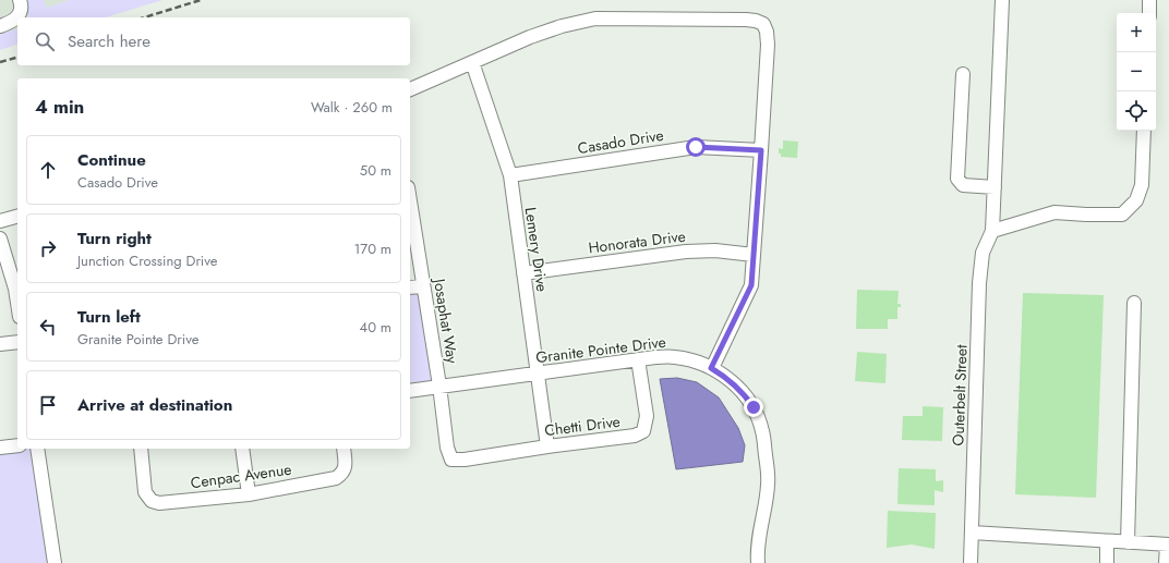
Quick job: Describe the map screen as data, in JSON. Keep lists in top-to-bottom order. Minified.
{"streets":{"street":["Casado Drive","Honorata Drive","Lemery Drive","Josaphat Way","Granite Pointe Drive","Outerbelt Street","Chetti Drive","Cenpac Avenue"]},"crossings":[["Casado Drive","Lemery Drive"],["Honorata Drive","Lemery Drive"],["Lemery Drive","Granite Pointe Drive"],["Lemery Drive","Chetti Drive"],["Josaphat Way","Granite Pointe Drive"],["Josaphat Way","Chetti Drive"],["Granite Pointe Drive","Chetti Drive"]],"page":{"map_buttons":["+","−"],"search":"Search here","heading":["4 min","Walk · 260 m"],"list":[["Continue","Casado Drive","50 m"],["Turn right","Junction Crossing Drive","170 m"],["Turn left","Granite Pointe Drive","40 m"],"Arrive at destination"]}}
